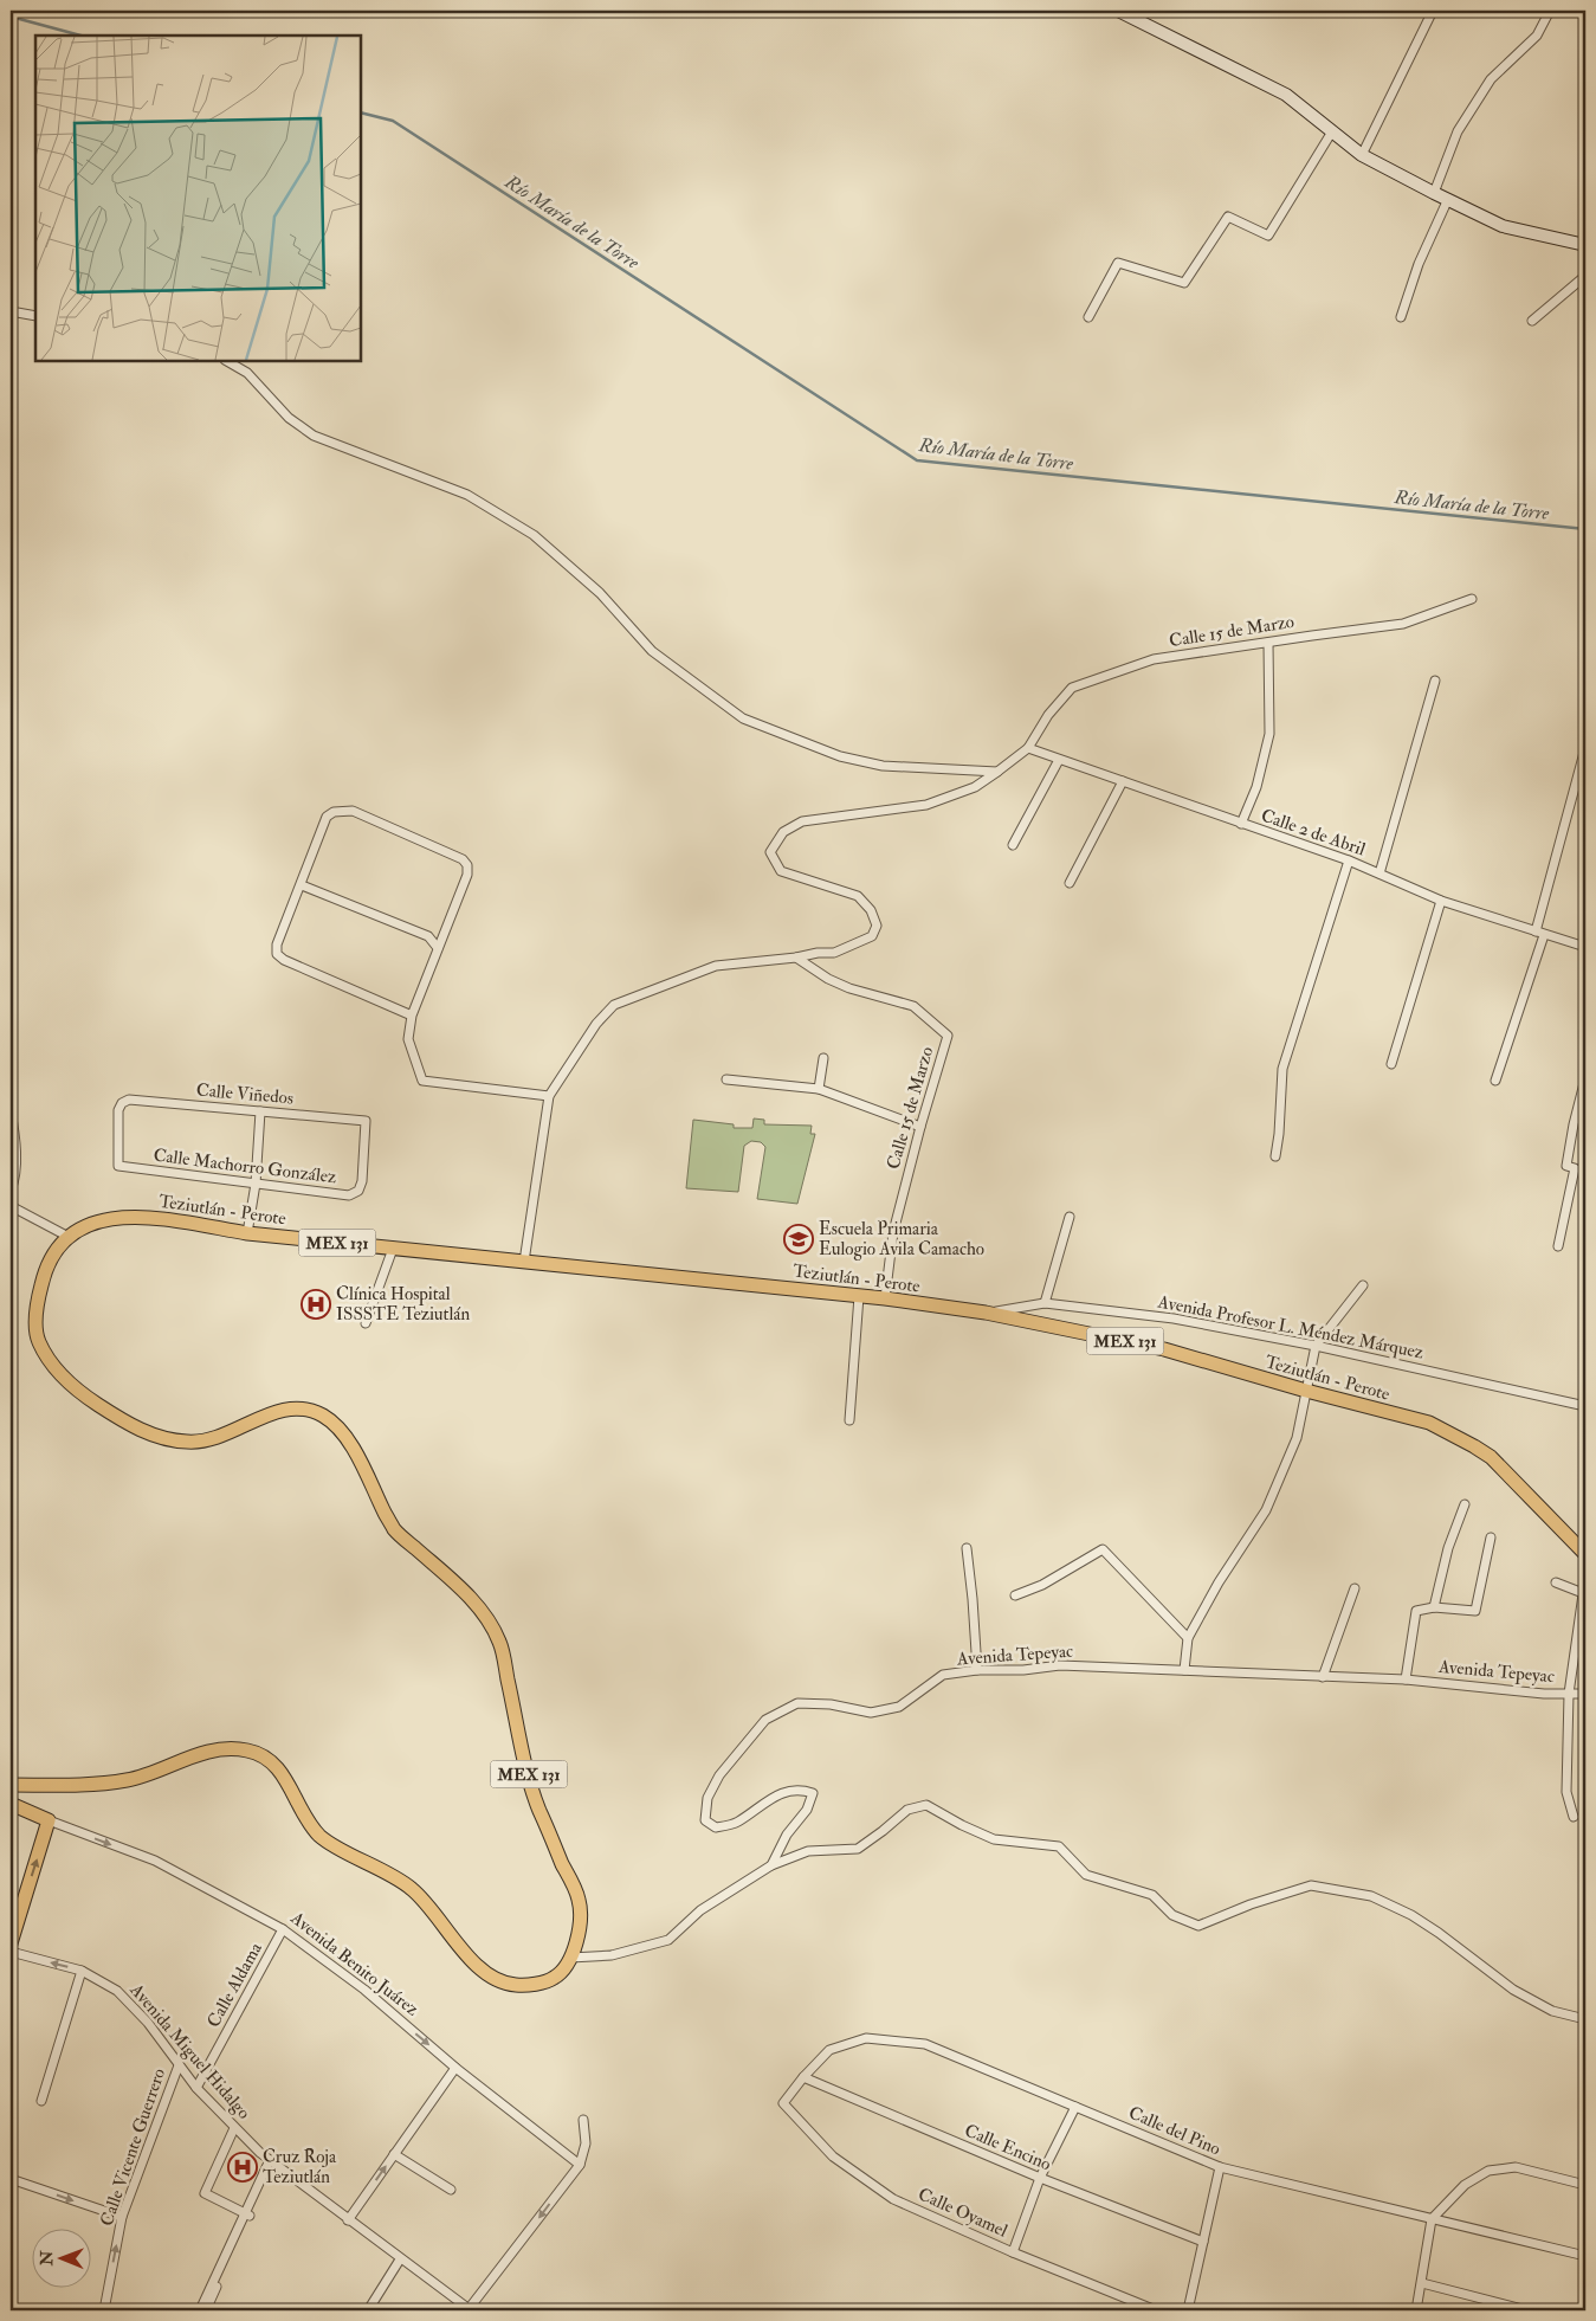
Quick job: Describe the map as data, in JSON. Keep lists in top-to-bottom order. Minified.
{"streets":{"main road":["Teziutlán - Perote","MEX 131","Avenida Benito Juárez"],"street":["Calle 15 de Marzo","Calle 2 de Abril","Calle Viñedos","Calle Machorro González","Avenida Profesor L. Méndez Márquez","Avenida Tepeyac","Calle Aldama","Avenida Miguel Hidalgo","Calle del Pino","Calle Vicente Guerrero","Calle Encino","Calle Oyamel"]},"crossings":[["Calle 15 de Marzo","Calle 2 de Abril"],["Calle 15 de Marzo","Teziutlán - Perote"],["Calle Viñedos","Calle Machorro González"],["Teziutlán - Perote","MEX 131"],["Teziutlán - Perote","Avenida Profesor L. Méndez Márquez"],["Avenida Benito Juárez","Calle Aldama"],["Calle Aldama","Avenida Miguel Hidalgo"],["Avenida Miguel Hidalgo","Calle Vicente Guerrero"],["Calle del Pino","Calle Encino"],["Calle del Pino","Calle Oyamel"]],"one_way":["Avenida Benito Juárez","Calle Vicente Guerrero"],"water":["Río María de la Torre"],"places":{"school or university":["Escuela Primaria Eulogio Avila Camacho"],"hospital":["Clínica Hospital ISSSTE Teziutlán","Cruz Roja Teziutlán"]},"north":"left"}
